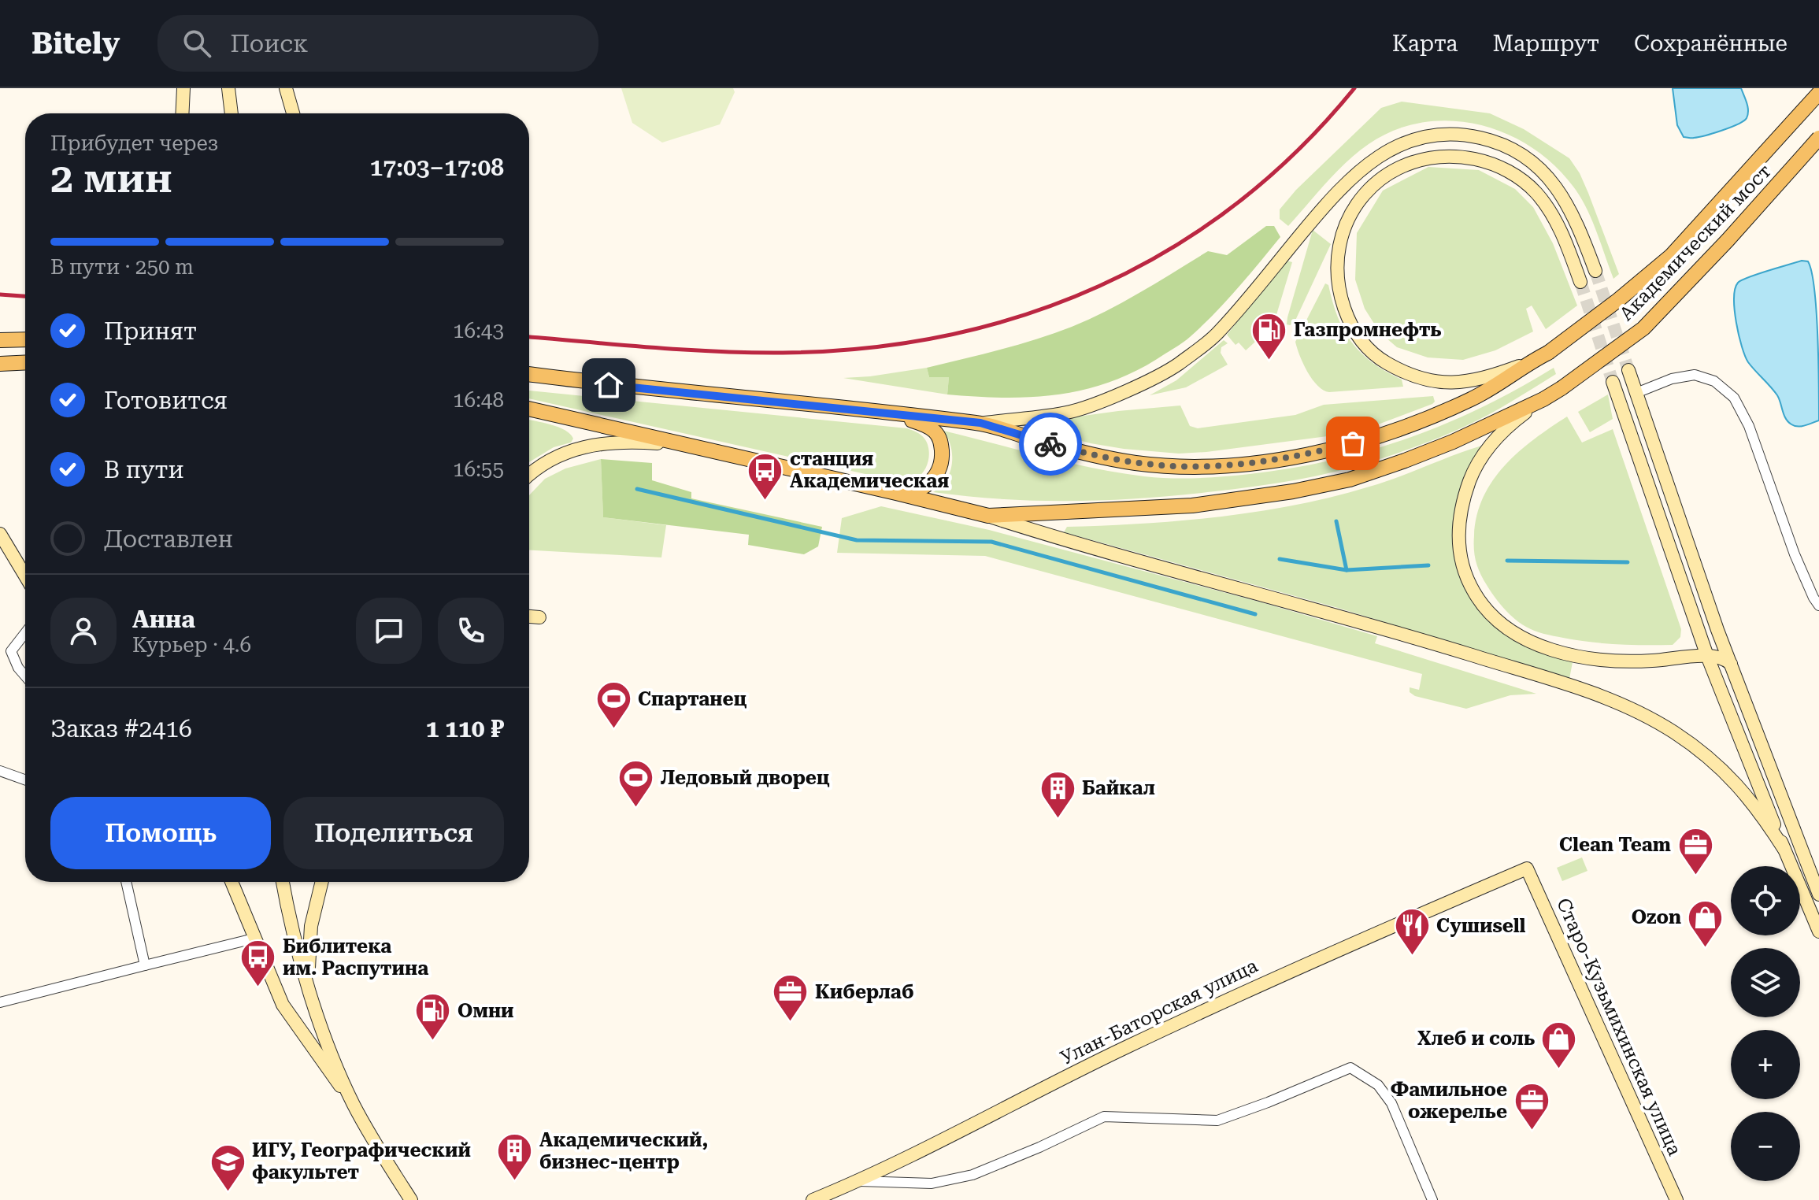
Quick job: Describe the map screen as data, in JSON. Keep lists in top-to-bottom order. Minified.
{"streets":{"main road":["Академический мост","Улан-Баторская улица","Старо-Кузьмихинская улица"]},"crossings":[["Улан-Баторская улица","Старо-Кузьмихинская улица"]],"places":{"fuel station":["Газпромнефть","Омни"],"bus stop":["станция Академическая","Библитека им. Распутина"],"sports":["Спартанец","Ледовый дворец"],"building":["Байкал","Академический, бизнес-центр"],"office":["Clean Team","Киберлаб","Фамильное ожерелье"],"shop":["Ozon","Хлеб и соль"],"restaurant":["Сушиsell"],"school or university":["ИГУ, Географический факультет"]},"page":{"header":"Bitely","search":"Поиск","nav":["Карта","Маршрут","Сохранённые"],"heading":["2 мин","Прибудет через","17:03–17:08"],"panel":["Анна","Курьер · 4.6","Заказ #2416","1 110 ₽"],"bar":"В пути · 250 m","list":[["Принят","16:43"],["Готовится","16:48"],["В пути","16:55"],"Доставлен"],"buttons":["Помощь","Поделиться"],"map_buttons":["+","−"]}}
